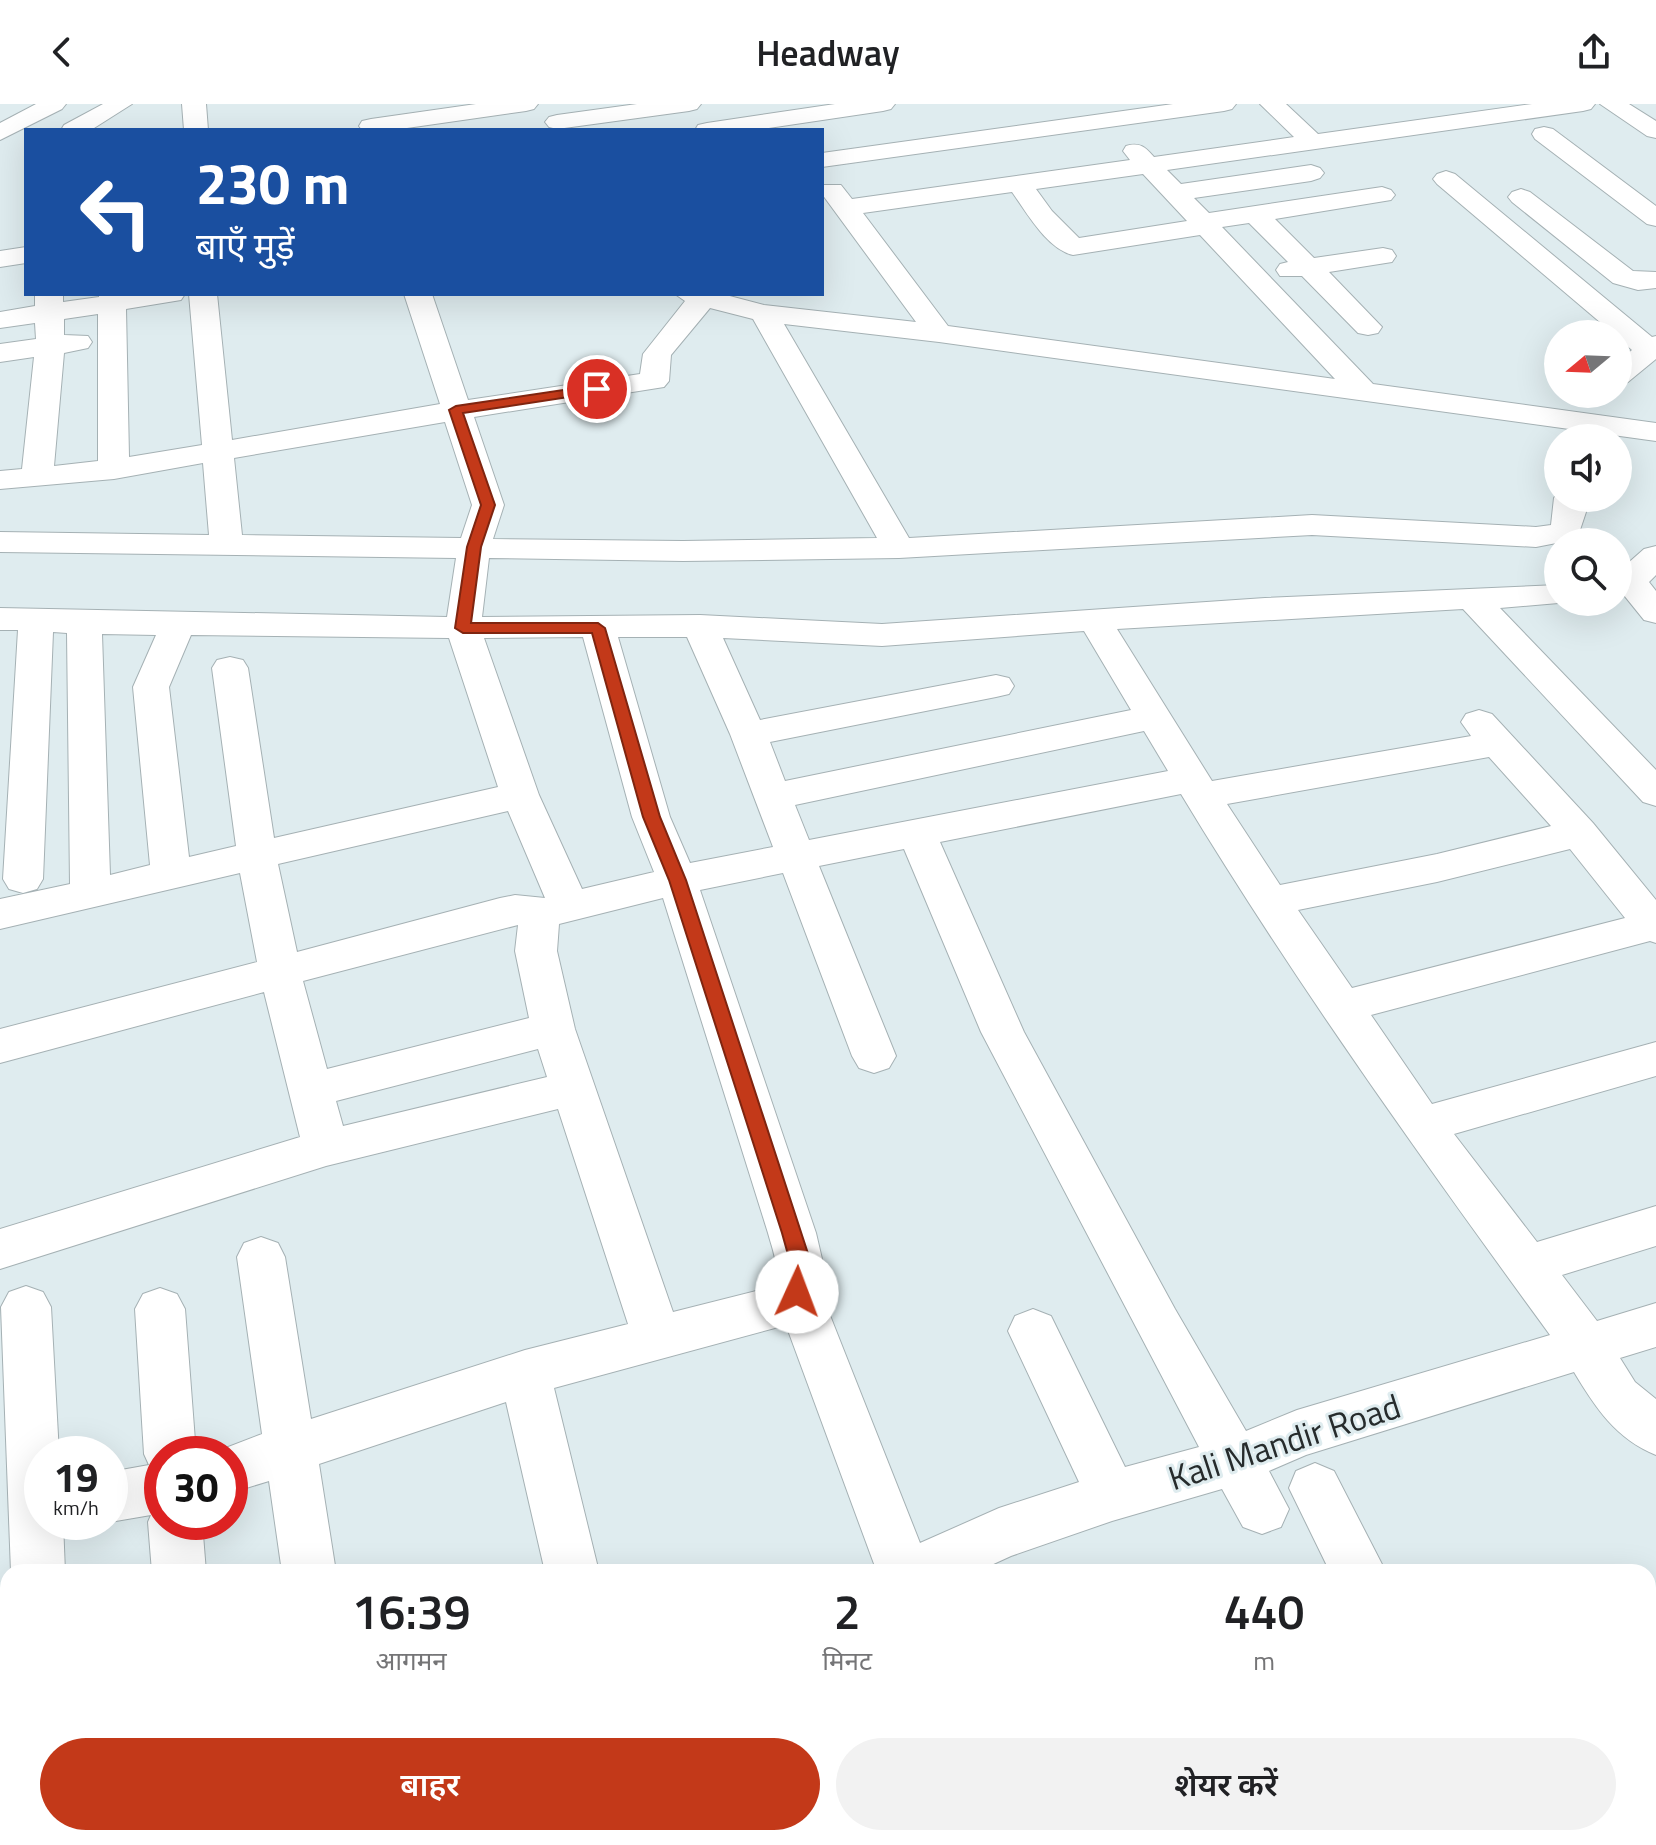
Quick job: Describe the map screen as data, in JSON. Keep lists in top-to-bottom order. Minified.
{"streets":{"street":["Kali Mandir Road"]},"north":"left","page":{"header":"Headway","turn":["230 m","बाएँ मुड़ें"],"speed":"19 km/h","limit":"30","eta":["16:39","आगमन","2","मिनट","440","m"],"buttons":["बाहर","शेयर करें"]}}
